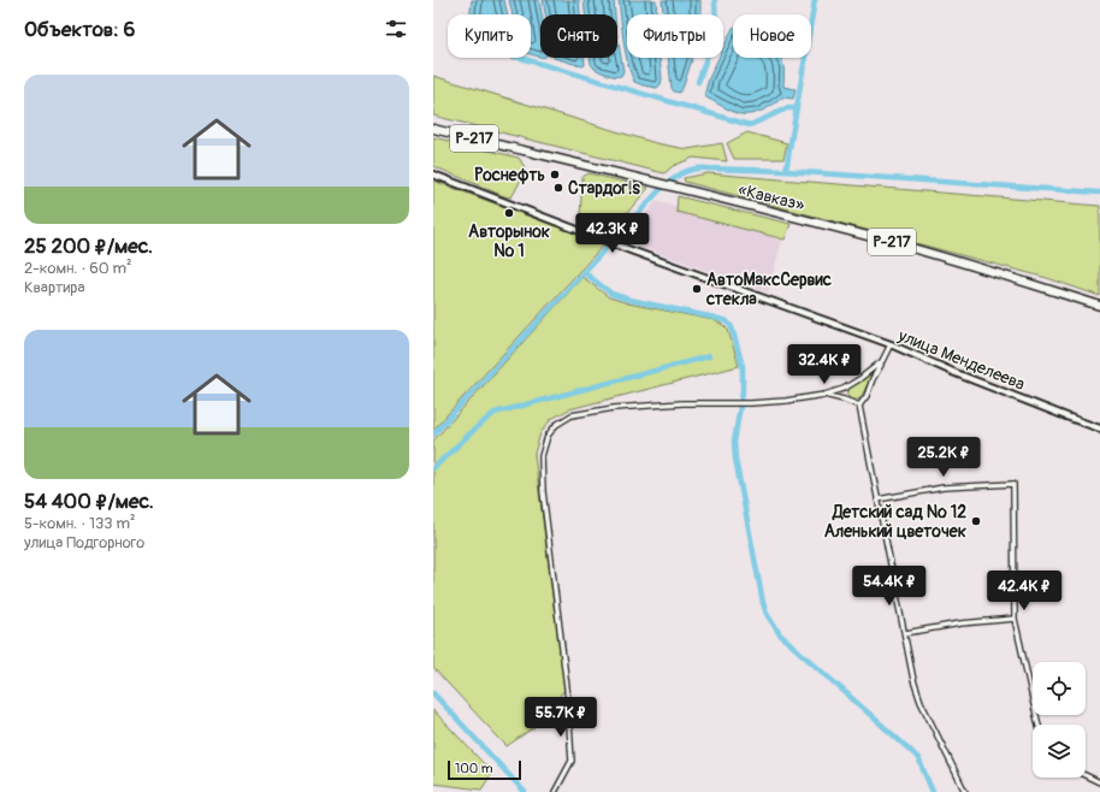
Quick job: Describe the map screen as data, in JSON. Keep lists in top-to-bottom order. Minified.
{"streets":{"highway":["Р-217","«Кавказ»"],"main road":["улица Менделеева"]},"places":["Роснефть","Стардог!s","Авторынок № 1","АвтоМаксСервис стекла","Детский сад № 12 Аленький цветочек"],"scale_bar":"100 m","page":{"heading":"Объектов: 6","chip":["Купить","Снять","Фильтры","Новое"],"list":[{"name":"25 200 ₽/мес.","note":"2-комн. · 60 m² · Квартира"},{"name":"54 400 ₽/мес.","note":"5-комн. · 133 m² · улица Подгорного"}],"price":["42.3K ₽","32.4K ₽","25.2K ₽","54.4K ₽","42.4K ₽","55.7K ₽"],"scale":"100 m"}}
